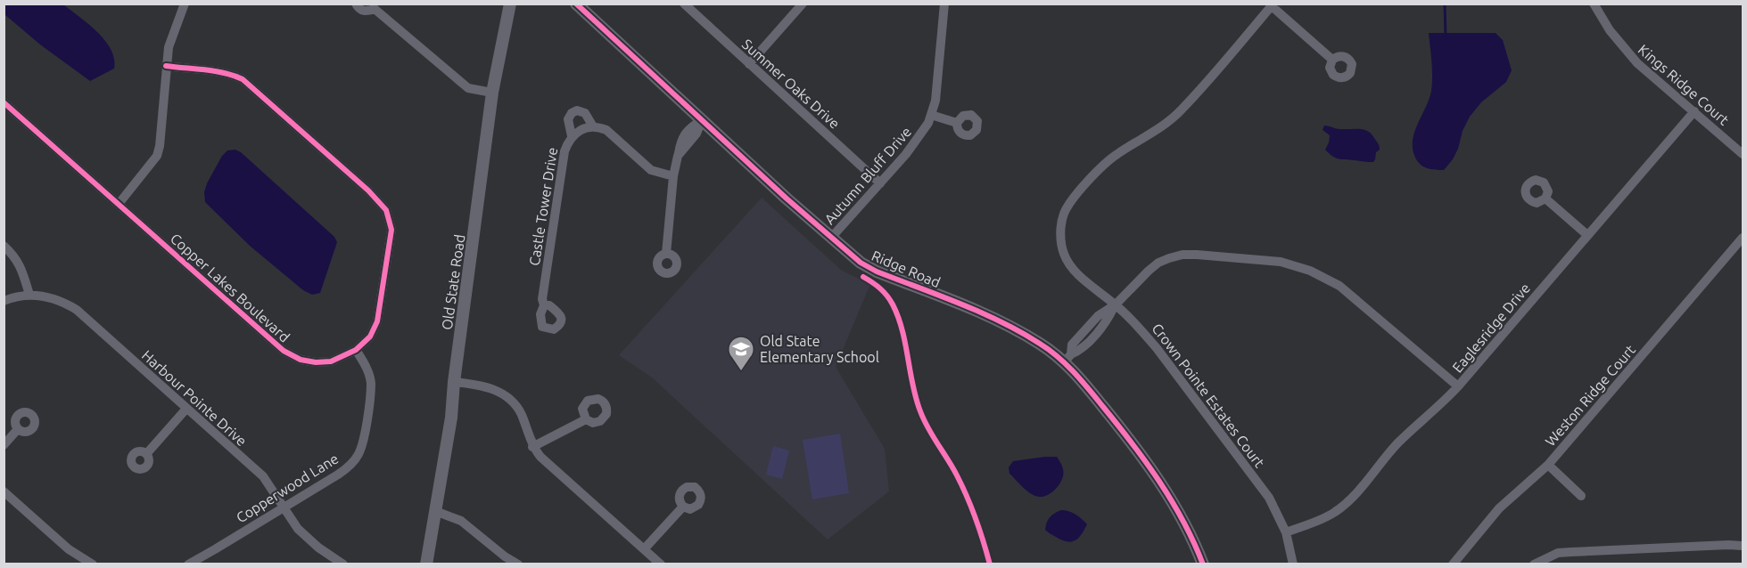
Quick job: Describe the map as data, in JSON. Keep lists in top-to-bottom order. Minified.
{"streets":{"street":["Summer Oaks Drive","Kings Ridge Court","Autumn Bluff Drive","Castle Tower Drive","Ridge Road","Old State Road","Copper Lakes Boulevard","Eaglesridge Drive","Crown Pointe Estates Court","Weston Ridge Court","Harbour Pointe Drive","Copperwood Lane"]},"crossings":[["Summer Oaks Drive","Autumn Bluff Drive"],["Kings Ridge Court","Eaglesridge Drive"],["Autumn Bluff Drive","Ridge Road"],["Copper Lakes Boulevard","Copperwood Lane"],["Eaglesridge Drive","Crown Pointe Estates Court"],["Harbour Pointe Drive","Copperwood Lane"]],"places":{"school or university":["Old State Elementary School"]}}
